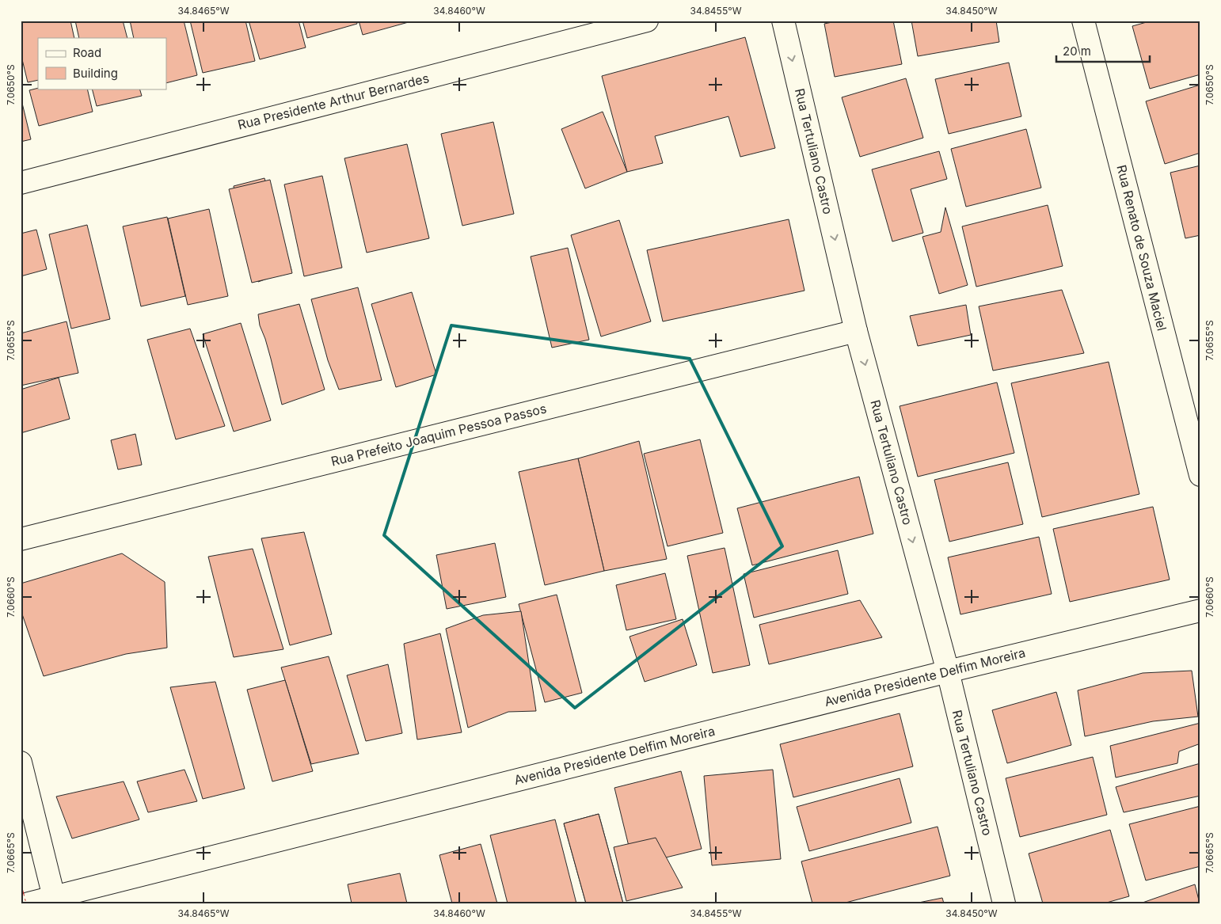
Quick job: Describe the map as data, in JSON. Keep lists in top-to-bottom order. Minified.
{"streets":{"street":["Rua Presidente Arthur Bernardes","Rua Tertuliano Castro","Rua Renato de Souza Maciel","Rua Prefeito Joaquim Pessoa Passos","Avenida Presidente Delfim Moreira"]},"crossings":[["Rua Tertuliano Castro","Rua Prefeito Joaquim Pessoa Passos"],["Rua Tertuliano Castro","Avenida Presidente Delfim Moreira"]],"one_way":["Rua Tertuliano Castro"],"legend":["Road","Building"],"scale_bar":"20 m","coordinates":["34.8465°W","34.8460°W","34.8455°W","34.8450°W","7.0650°S","7.0655°S","7.0660°S","7.0665°S"]}
